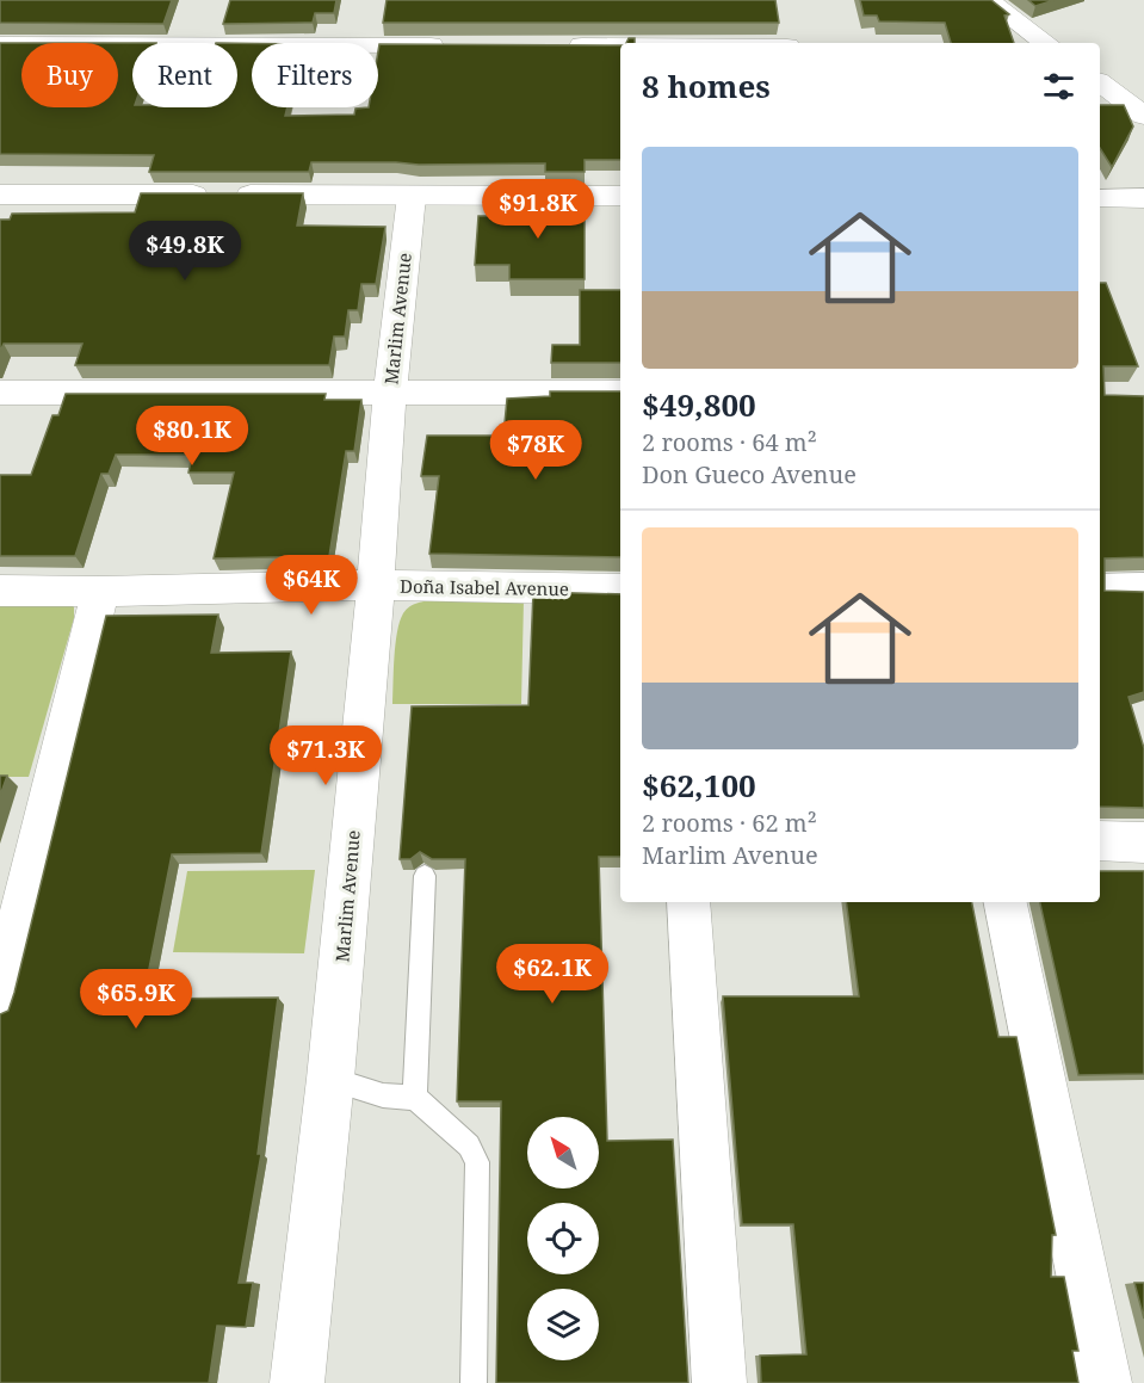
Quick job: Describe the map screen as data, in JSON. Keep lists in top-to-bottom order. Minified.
{"streets":{"street":["Marlim Avenue","Doña Isabel Avenue"]},"crossings":[["Marlim Avenue","Doña Isabel Avenue"]],"north":"top left","page":{"chip":["Buy","Rent","Filters"],"heading":"8 homes","list":[{"name":"$49,800","note":"2 rooms · 64 m² · Don Gueco Avenue"},{"name":"$62,100","note":"2 rooms · 62 m² · Marlim Avenue"}],"price":["$91.8K","$49.8K","$80.1K","$78K","$64K","$71.3K","$62.1K","$65.9K"]}}
